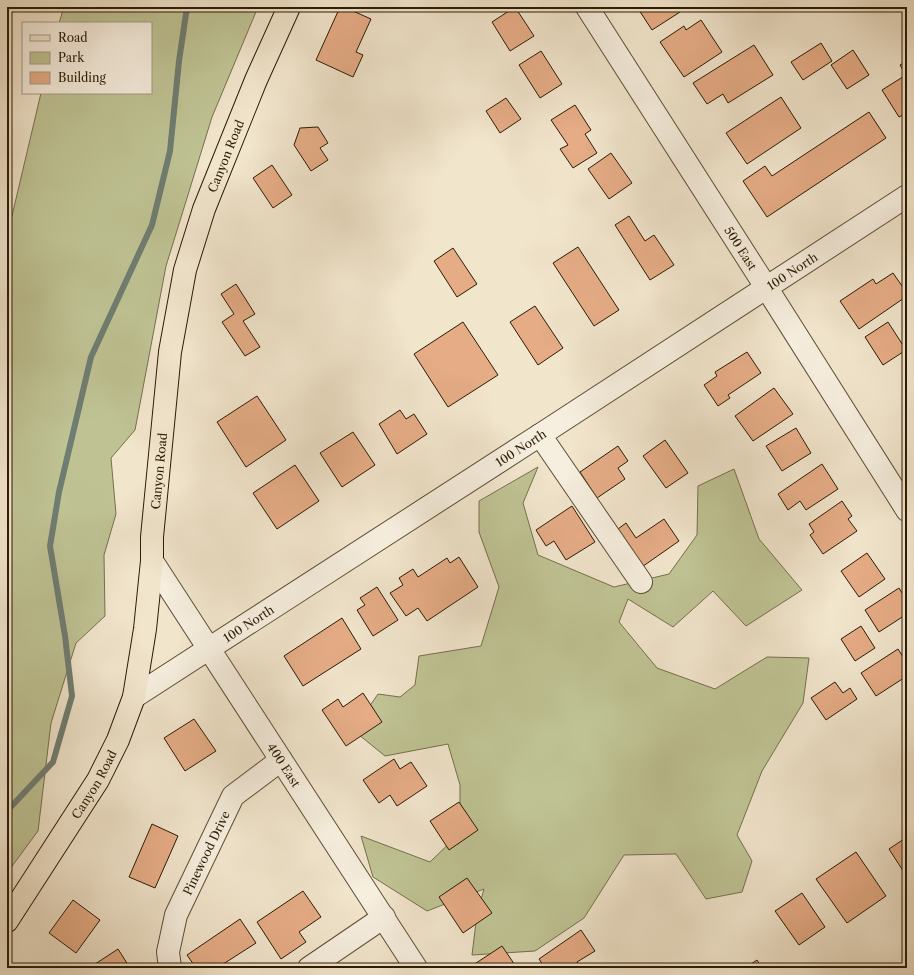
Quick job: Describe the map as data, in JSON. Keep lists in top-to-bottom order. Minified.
{"streets":{"main road":["Canyon Road"],"street":["500 East","100 North","400 East","Pinewood Drive"]},"crossings":[["Canyon Road","100 North"],["Canyon Road","400 East"],["500 East","100 North"],["100 North","400 East"],["400 East","Pinewood Drive"]],"legend":["Road","Park","Building"]}
